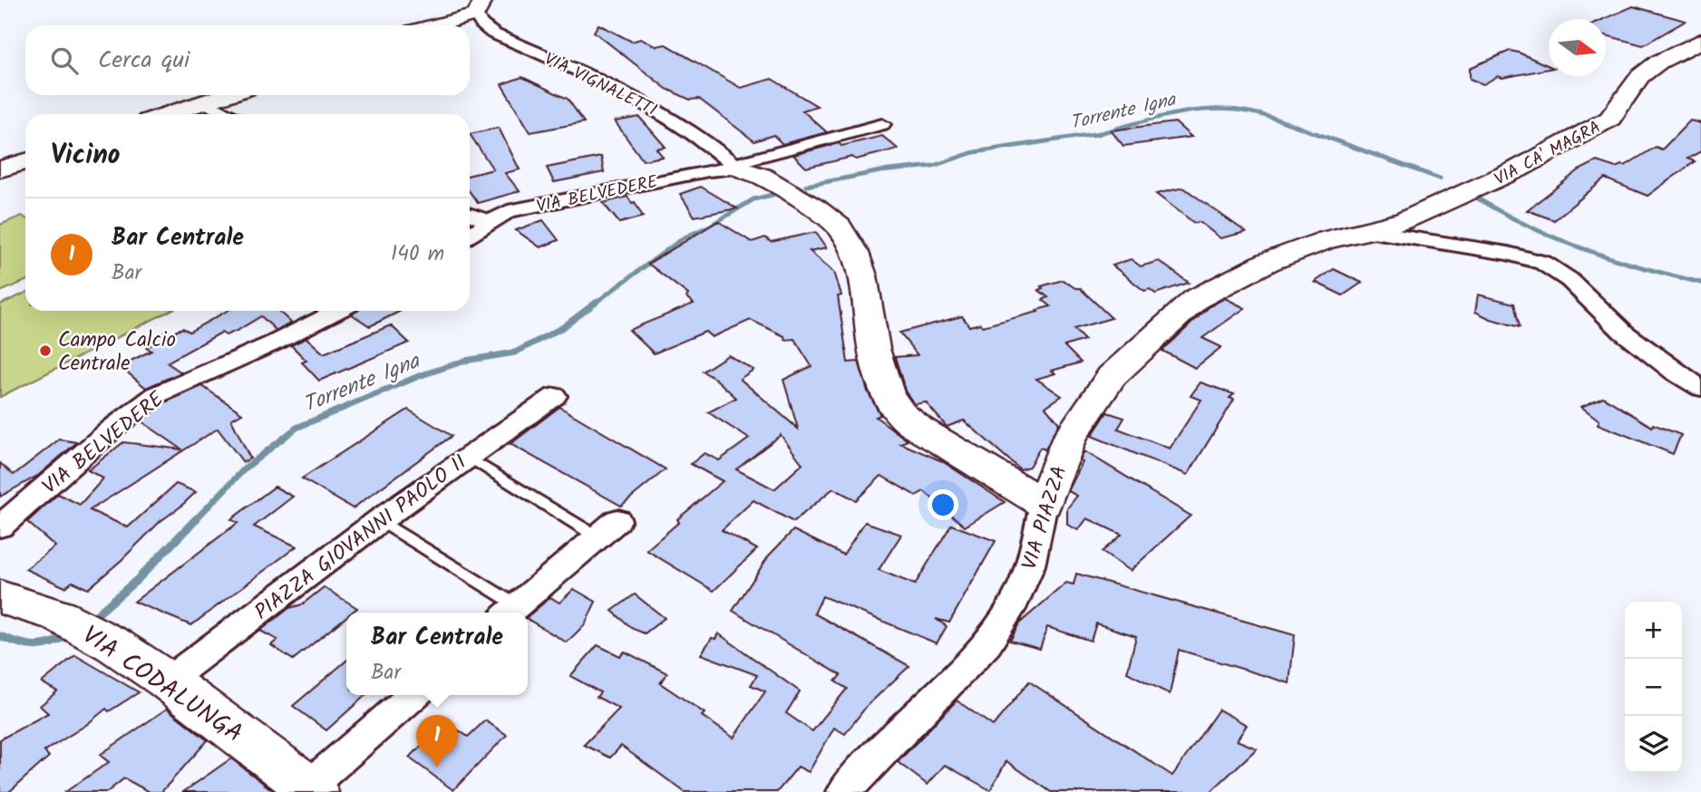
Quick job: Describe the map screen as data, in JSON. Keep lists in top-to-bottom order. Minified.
{"streets":{"street":["VIA VIGNALETTI","VIA CA' MAGRA","VIA BELVEDERE","VIA PIAZZA","PIAZZA GIOVANNI PAOLO II","VIA CODALUNGA"]},"crossings":[["VIA VIGNALETTI","VIA BELVEDERE"],["VIA VIGNALETTI","VIA PIAZZA"],["VIA CA' MAGRA","VIA PIAZZA"],["PIAZZA GIOVANNI PAOLO II","VIA CODALUNGA"]],"water":["Torrente Igna"],"places":["Campo Calcio Centrale"],"north":"right","page":{"search":"Cerca qui","heading":"Vicino","list":[{"mark":"1","name":"Bar Centrale","note":"Bar","value":"140 m"}],"map_buttons":["+","−"],"popup":["Bar Centrale","Bar"],"pins":"1"}}
